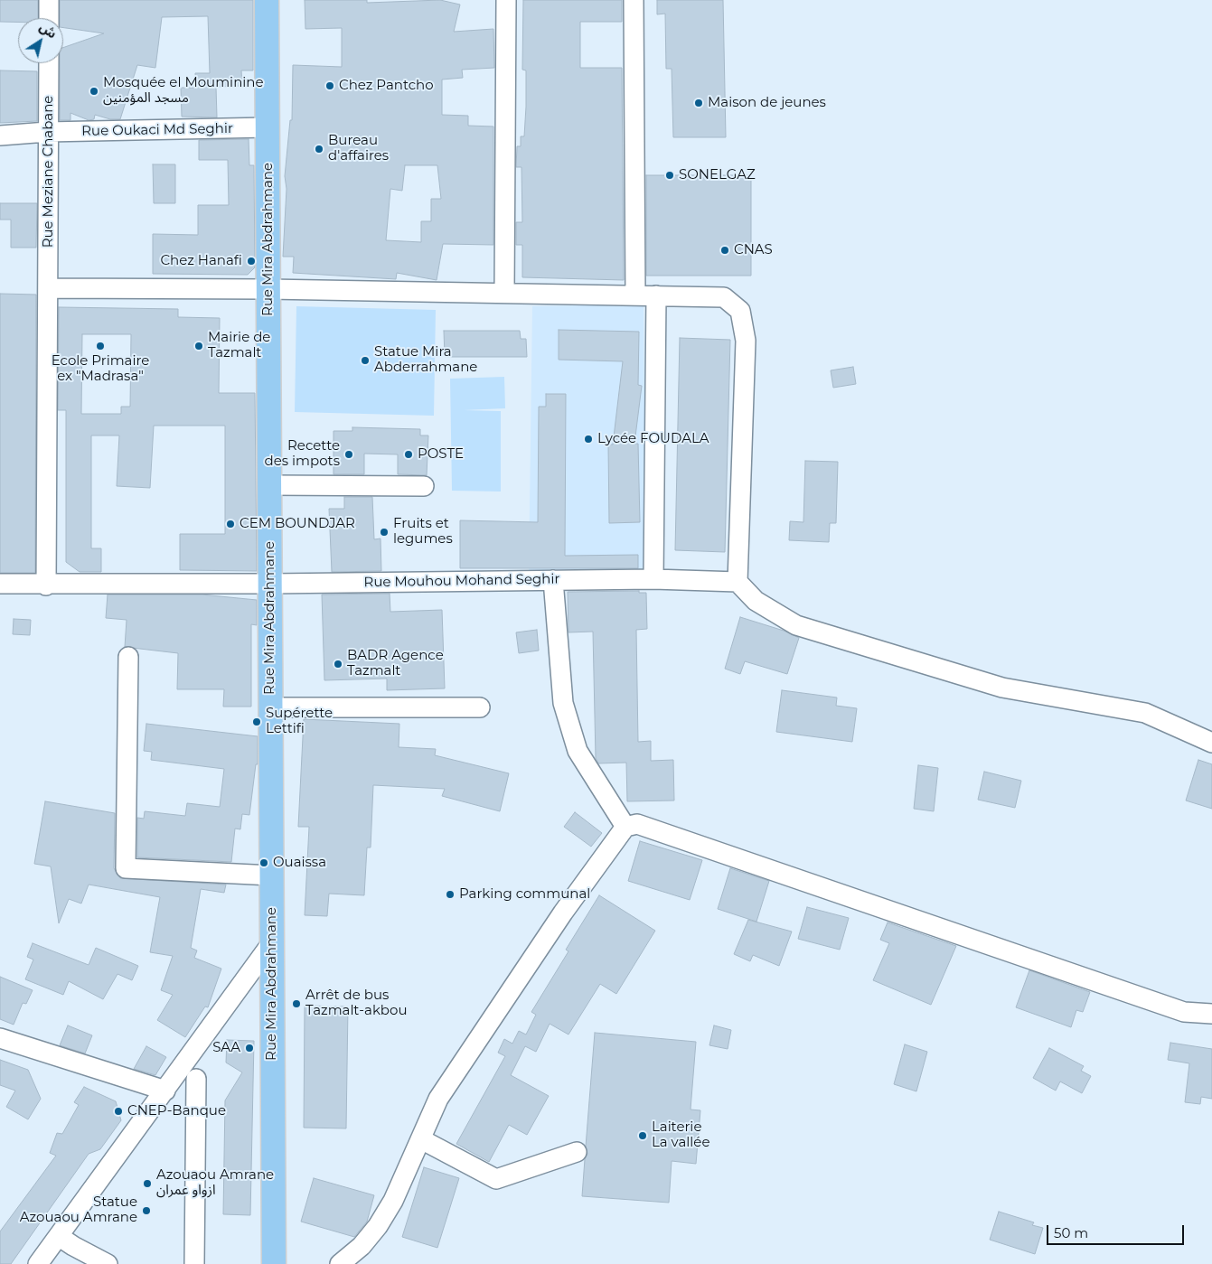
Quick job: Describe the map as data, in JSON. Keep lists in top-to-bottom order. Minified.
{"streets":{"main road":["Rue Mira Abdrahmane"],"street":["Rue Oukaci Md Seghir","Rue Meziane Chabane","Rue Mouhou Mohand Seghir"]},"crossings":[["Rue Oukaci Md Seghir","Rue Meziane Chabane"],["Rue Oukaci Md Seghir","Rue Mira Abdrahmane"],["Rue Meziane Chabane","Rue Mouhou Mohand Seghir"],["Rue Mira Abdrahmane","Rue Mouhou Mohand Seghir"]],"places":["Chez Pantcho","Mosquée el Mouminine مسجد المؤمنين","Maison de jeunes","Bureau d'affaires","SONELGAZ","CNAS","Chez Hanafi","Ecole Primaire ex \"Madrasa\"","Mairie de Tazmalt","Statue Mira Abderrahmane","Lycée FOUDALA","Recette des impots","POSTE","CEM BOUNDJAR","Fruits et legumes","BADR Agence Tazmalt","Supérette Lettifi","Ouaissa","Parking communal","Arrêt de bus Tazmalt-akbou","SAA","CNEP-Banque","Laiterie La vallée","Azouaou Amrane ازواو عمران","Statue Azouaou Amrane"],"scale_bar":"50 m","north":"top right"}
